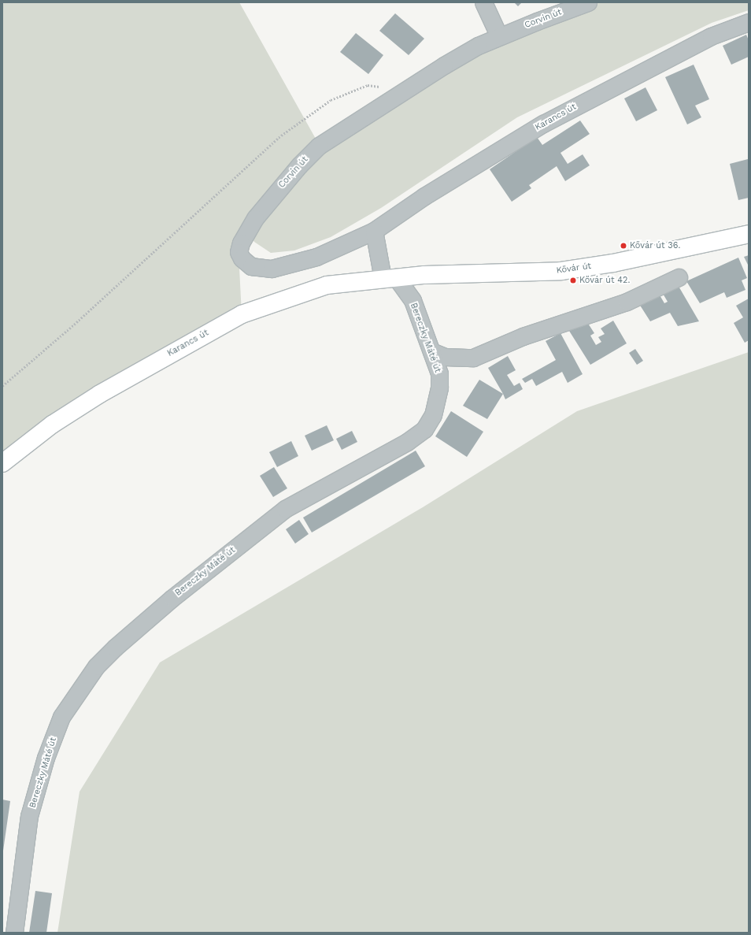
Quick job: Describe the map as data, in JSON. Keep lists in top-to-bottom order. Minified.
{"streets":{"main road":["Karancs út","Kővár út"],"street":["Corvin út","Bereczky Máté út"]},"crossings":[["Corvin út","Karancs út"],["Karancs út","Kővár út"],["Karancs út","Bereczky Máté út"],["Kővár út","Bereczky Máté út"]],"places":["Kővár út 36.","Kővár út 42."]}
